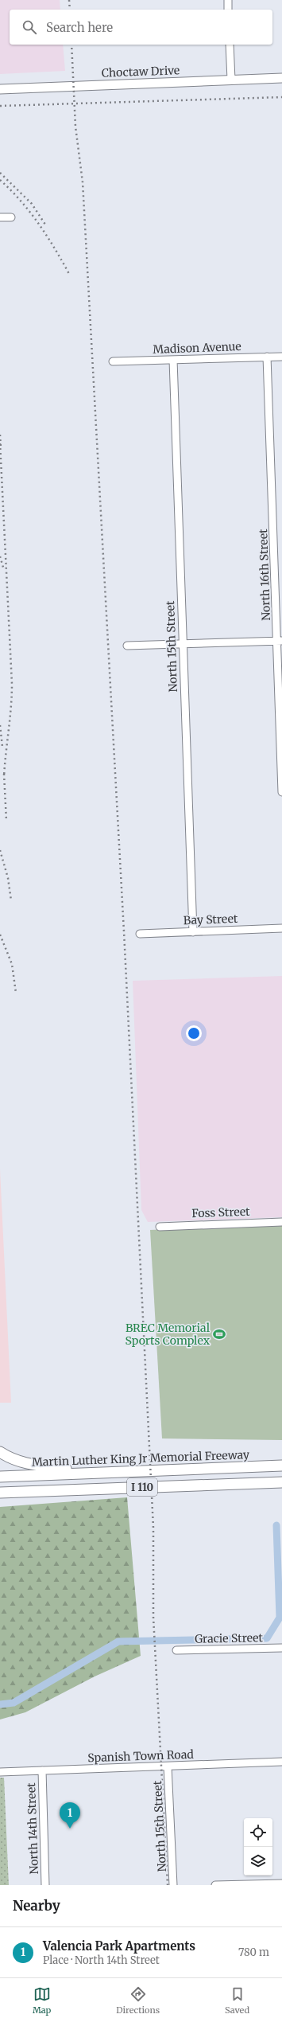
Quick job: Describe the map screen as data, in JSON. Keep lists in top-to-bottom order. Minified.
{"streets":{"highway":["Martin Luther King Jr Memorial Freeway","I 110"],"main road":["Choctaw Drive"],"street":["Madison Avenue","North 16th Street","North 15th Street","Bay Street","Foss Street","Gracie Street","Spanish Town Road","North 14th Street"]},"crossings":[["Madison Avenue","North 16th Street"],["Madison Avenue","North 15th Street"],["North 15th Street","Bay Street"],["North 15th Street","Spanish Town Road"],["Spanish Town Road","North 14th Street"]],"places":{"sports":["BREC Memorial Sports Complex"]},"page":{"search":"Search here","pins":"1","heading":"Nearby","list":[{"mark":"1","name":"Valencia Park Apartments","note":"Place · North 14th Street","value":"780 m"}],"nav":["Map","Directions","Saved"]}}
